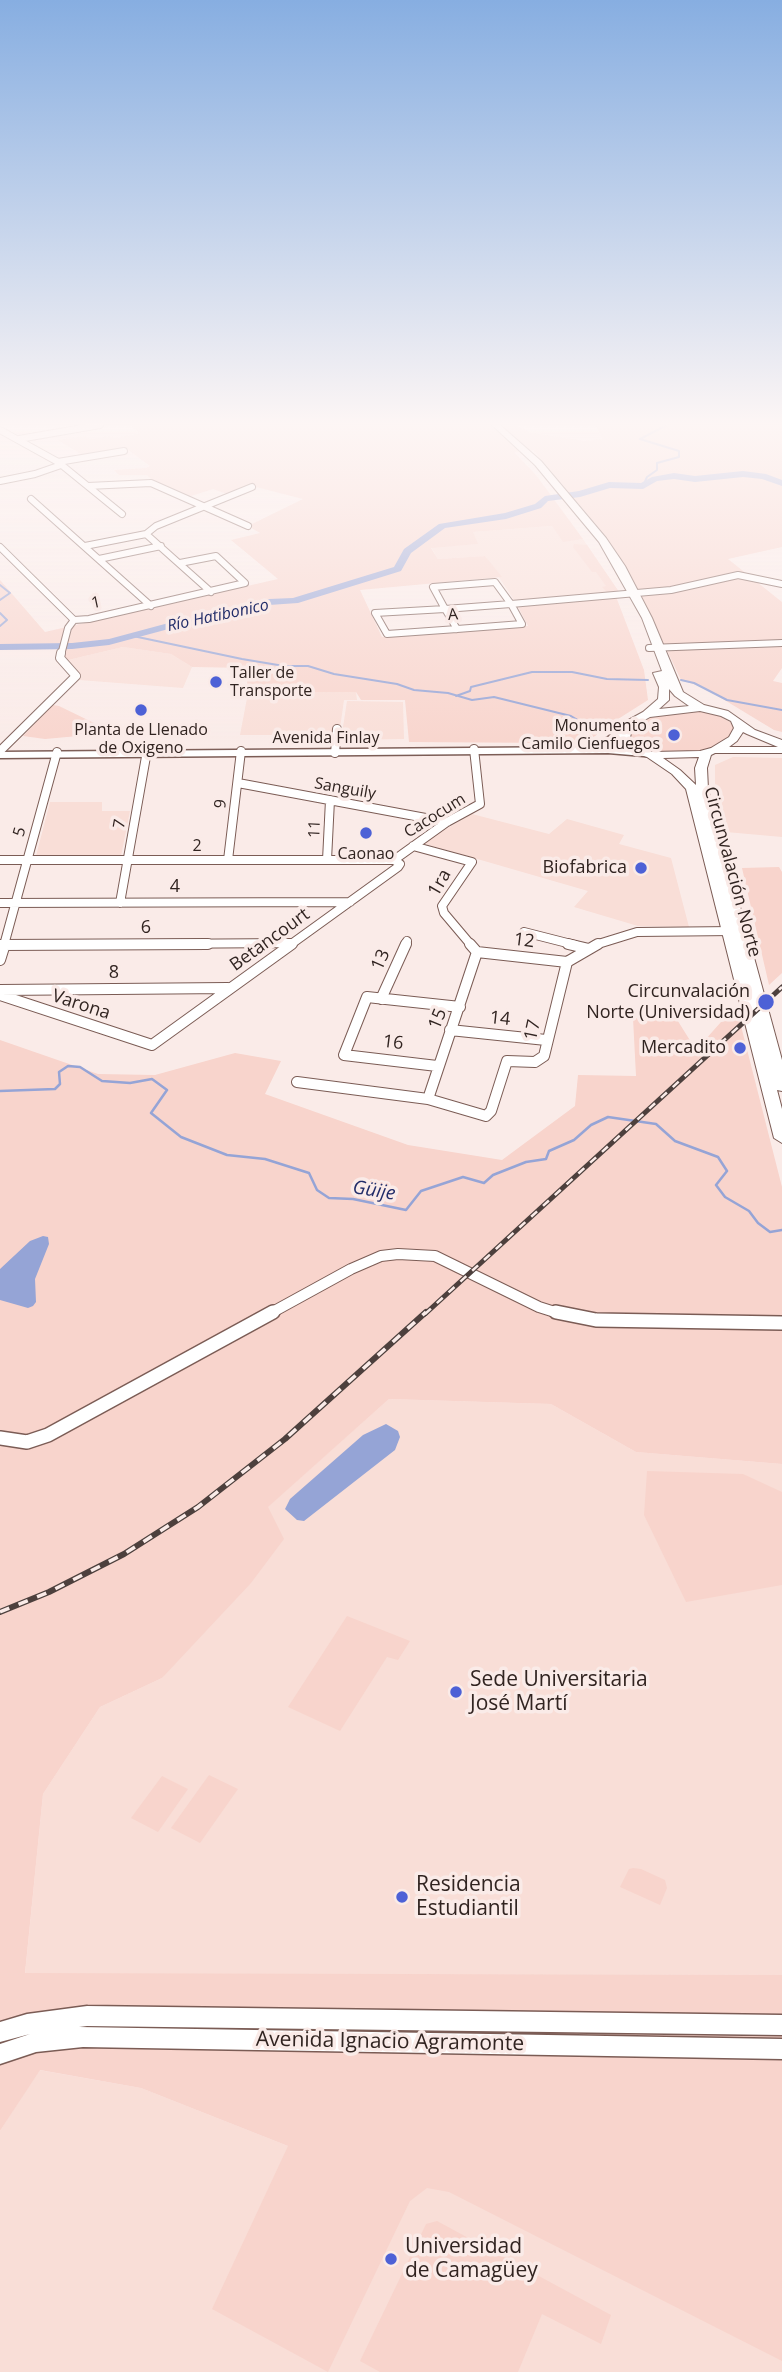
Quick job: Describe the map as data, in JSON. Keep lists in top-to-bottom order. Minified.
{"streets":{"highway":["Circunvalación Norte"],"main road":["Avenida Finlay","Avenida Ignacio Agramonte"],"street":["1","A","Sanguily","9","Cacocum","7","11","5","2","1ra","4","6","Betancourt","12","13","8","Varona","15","14","17","16"]},"crossings":[["Avenida Finlay","9"],["Avenida Finlay","Cacocum"],["Avenida Finlay","7"],["Avenida Finlay","5"],["Avenida Finlay","Circunvalación Norte"],["Sanguily","9"],["Sanguily","Cacocum"],["Sanguily","11"],["9","2"],["Cacocum","2"],["Cacocum","1ra"],["Cacocum","Betancourt"],["7","2"],["7","4"],["11","2"],["5","2"],["5","4"],["5","6"],["2","Betancourt"],["1ra","12"],["1ra","15"],["4","Betancourt"],["6","Betancourt"],["Betancourt","8"],["Betancourt","Varona"],["12","15"],["12","17"],["13","16"],["8","Varona"],["15","14"],["15","17"],["15","16"],["14","17"]],"water":["Río Hatibonico","Güije"],"places":["Taller de Transporte","Planta de Llenado de Oxigeno","Monumento a Camilo Cienfuegos","Caonao","Biofabrica","Circunvalación Norte (Universidad)","Mercadito","Sede Universitaria José Martí","Residencia Estudiantil","Universidad de Camagüey"]}
